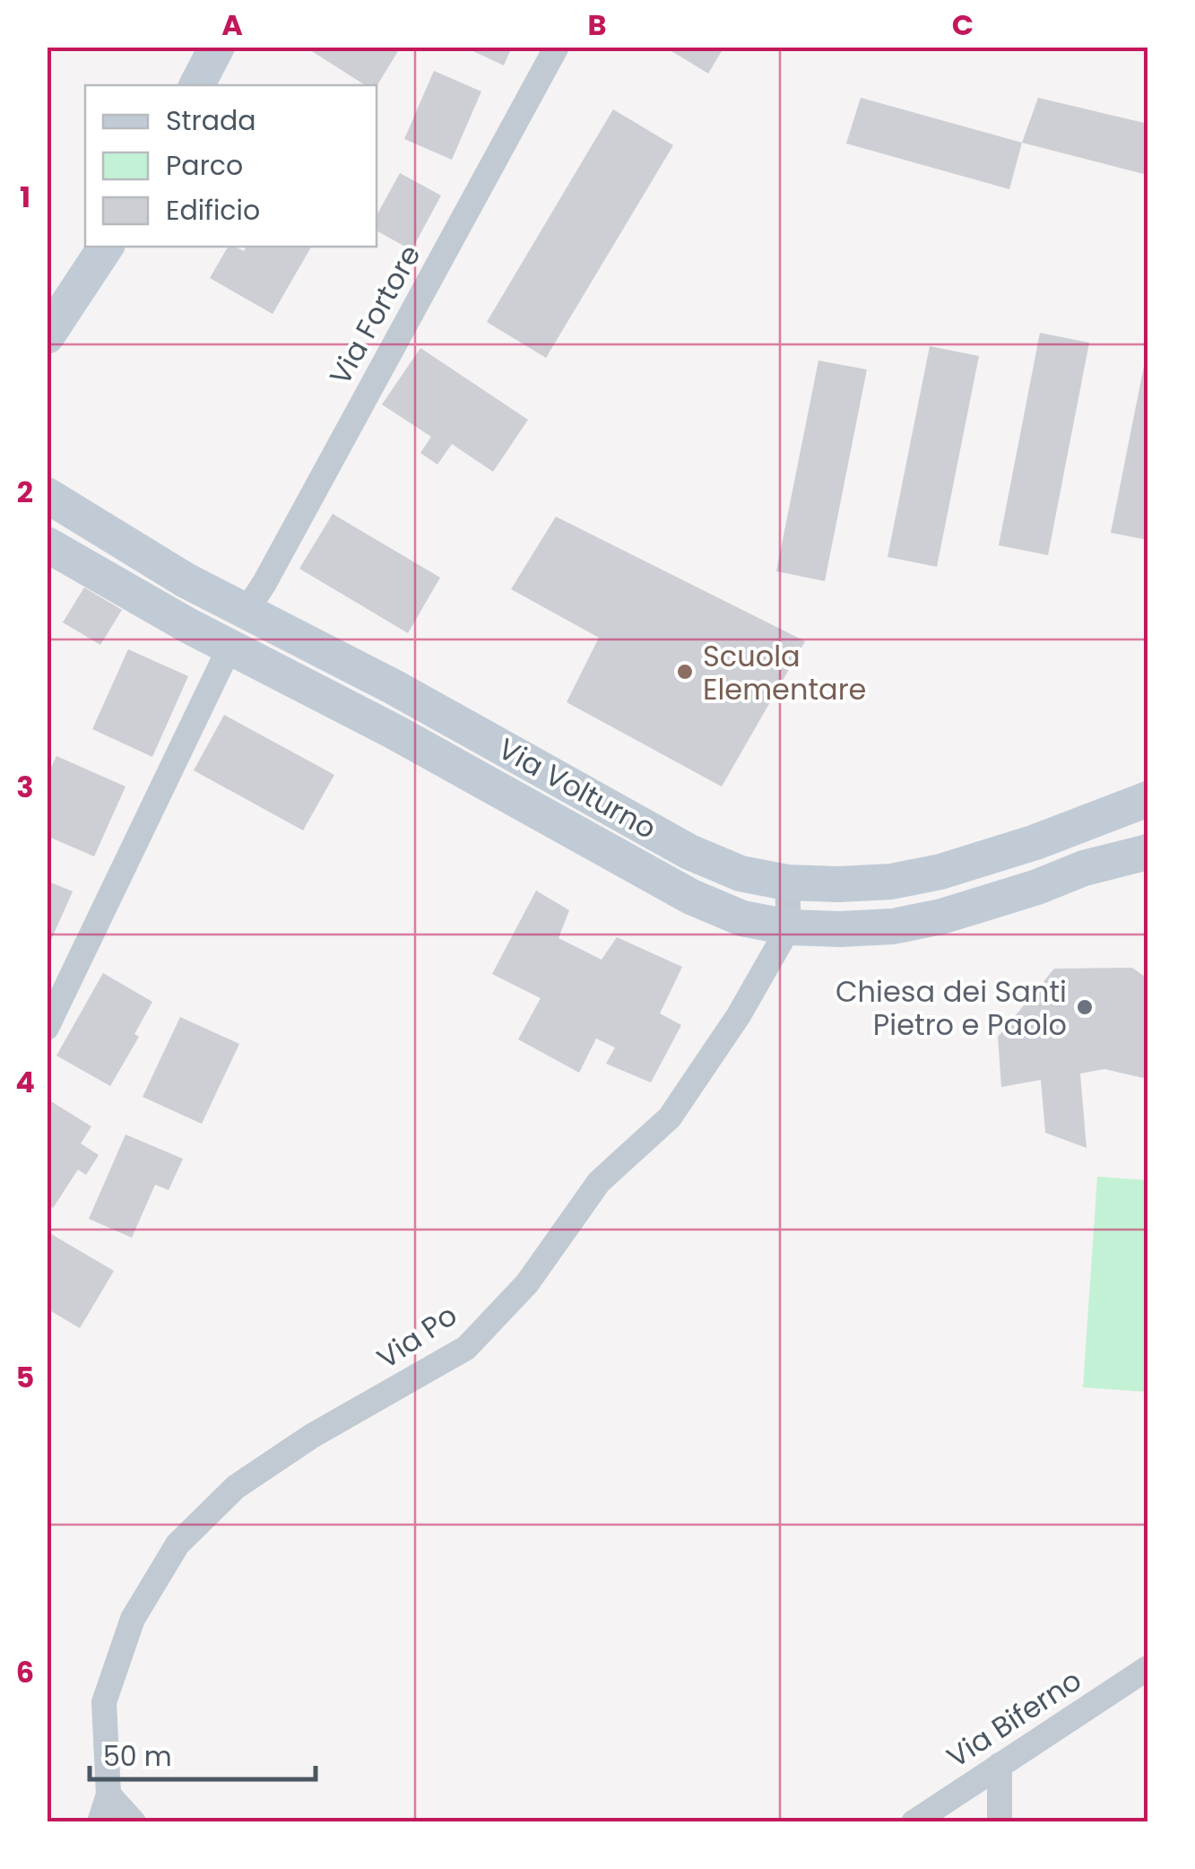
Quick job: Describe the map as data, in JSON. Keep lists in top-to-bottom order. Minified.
{"streets":{"street":["Via Fortore","Via Volturno","Via Po","Via Biferno"]},"crossings":[["Via Fortore","Via Volturno"],["Via Volturno","Via Po"]],"places":["Scuola Elementare","Chiesa dei Santi Pietro e Paolo"],"legend":["Strada","Parco","Edificio"],"scale_bar":"50 m","grid":{"columns":["A","B","C"],"rows":["1","2","3","4","5","6"]}}
